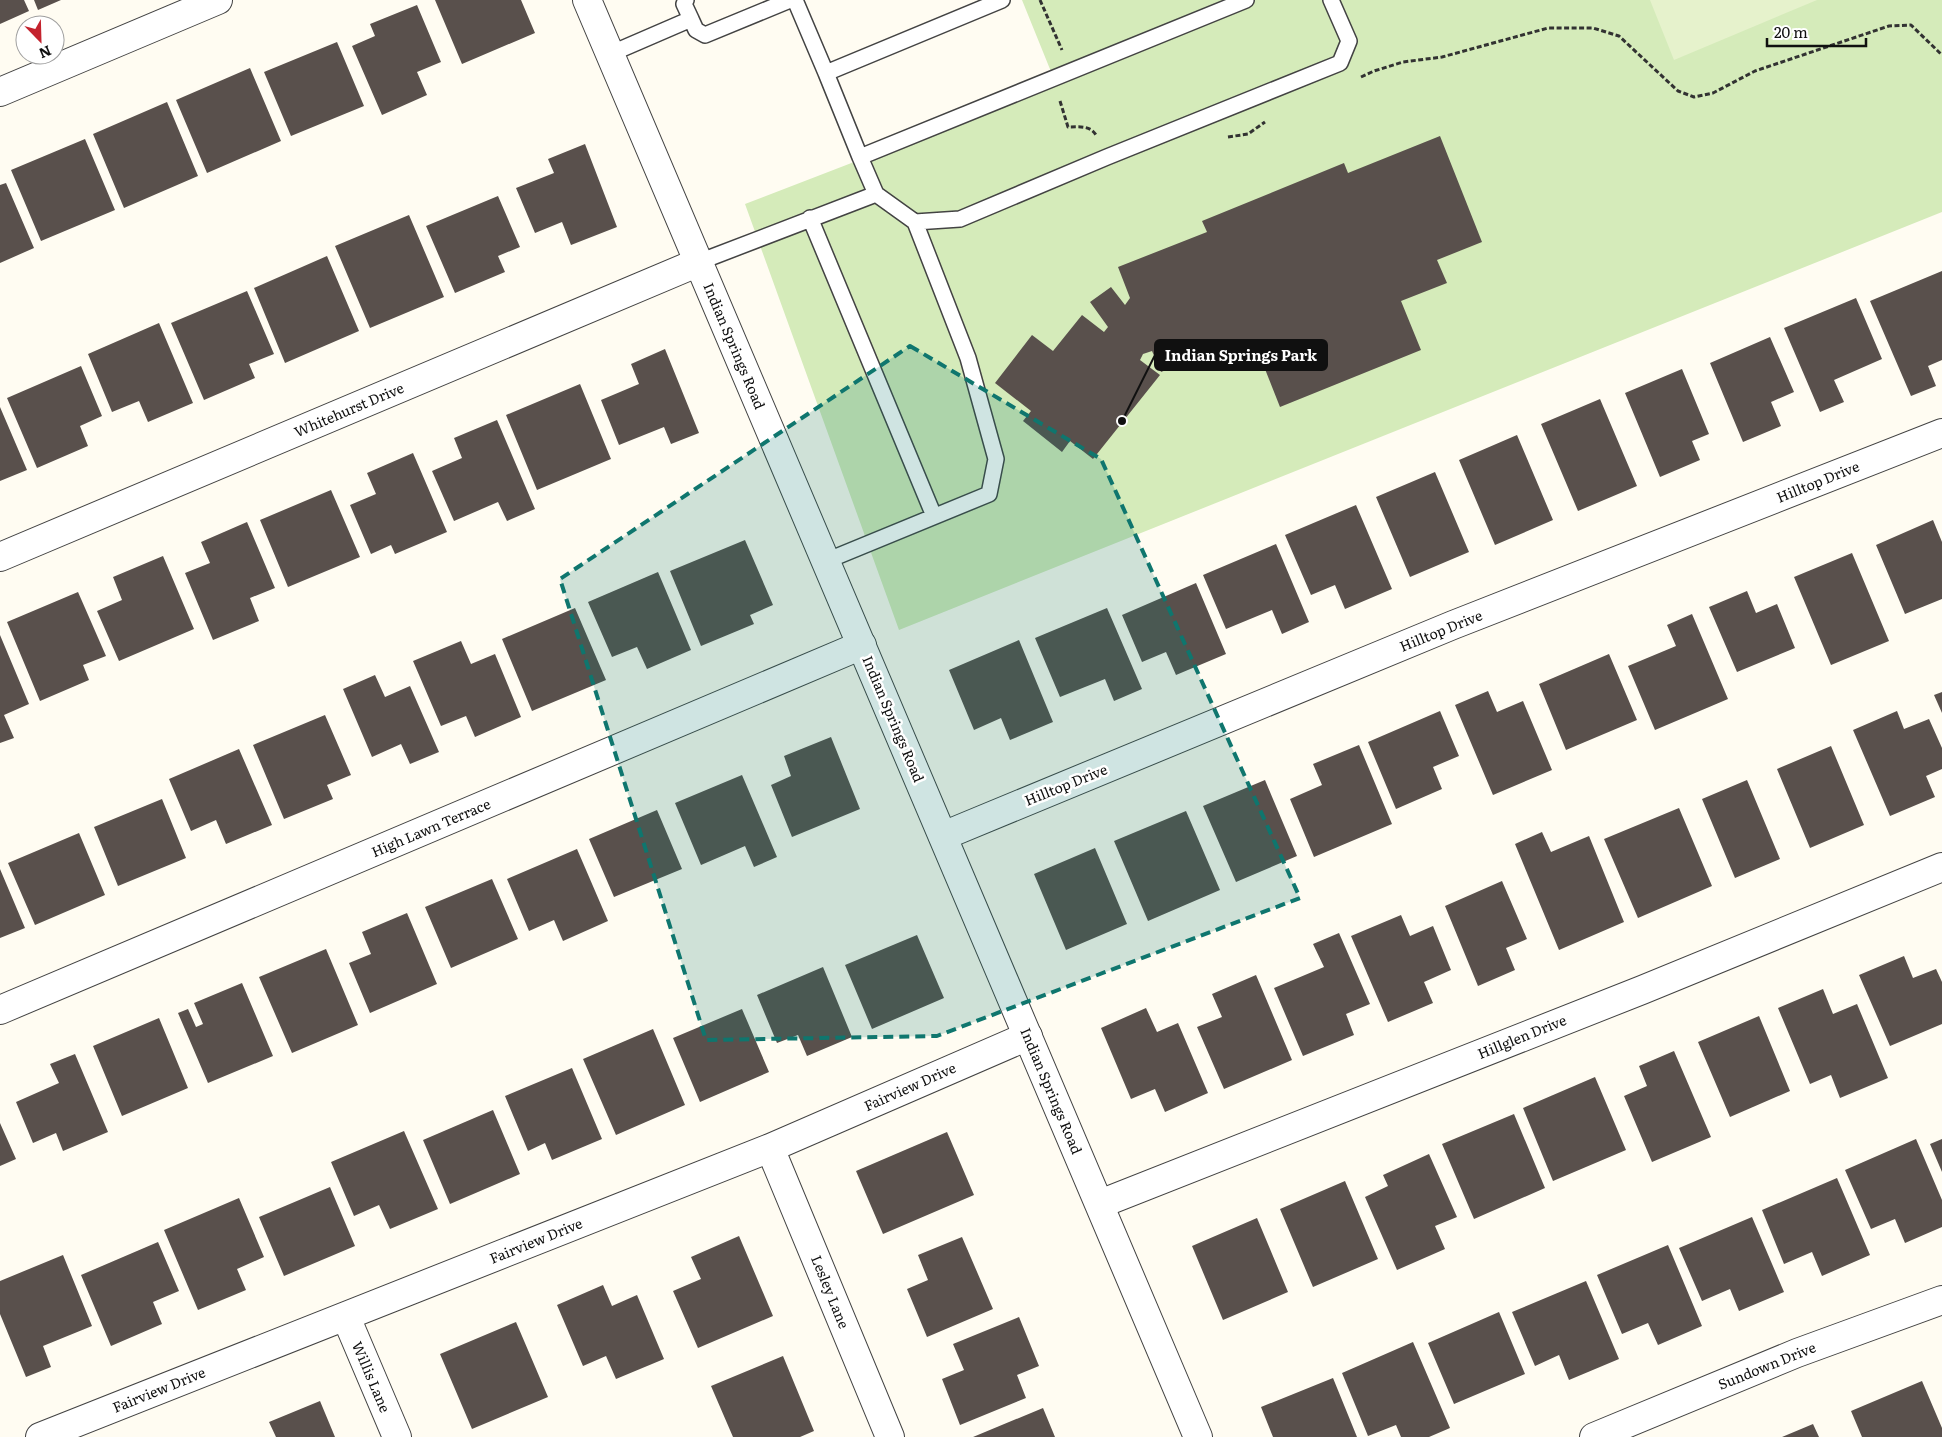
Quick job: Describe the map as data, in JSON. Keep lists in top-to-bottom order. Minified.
{"streets":{"street":["Indian Springs Road","Whitehurst Drive","Hilltop Drive","High Lawn Terrace","Hillglen Drive","Fairview Drive","Lesley Lane","Sundown Drive","Willis Lane"]},"crossings":[["Indian Springs Road","Whitehurst Drive"],["Indian Springs Road","Hilltop Drive"],["Indian Springs Road","High Lawn Terrace"],["Indian Springs Road","Hillglen Drive"],["Indian Springs Road","Fairview Drive"],["Fairview Drive","Lesley Lane"],["Fairview Drive","Willis Lane"]],"places":["Indian Springs Park"],"scale_bar":"20 m","north":"bottom right"}
